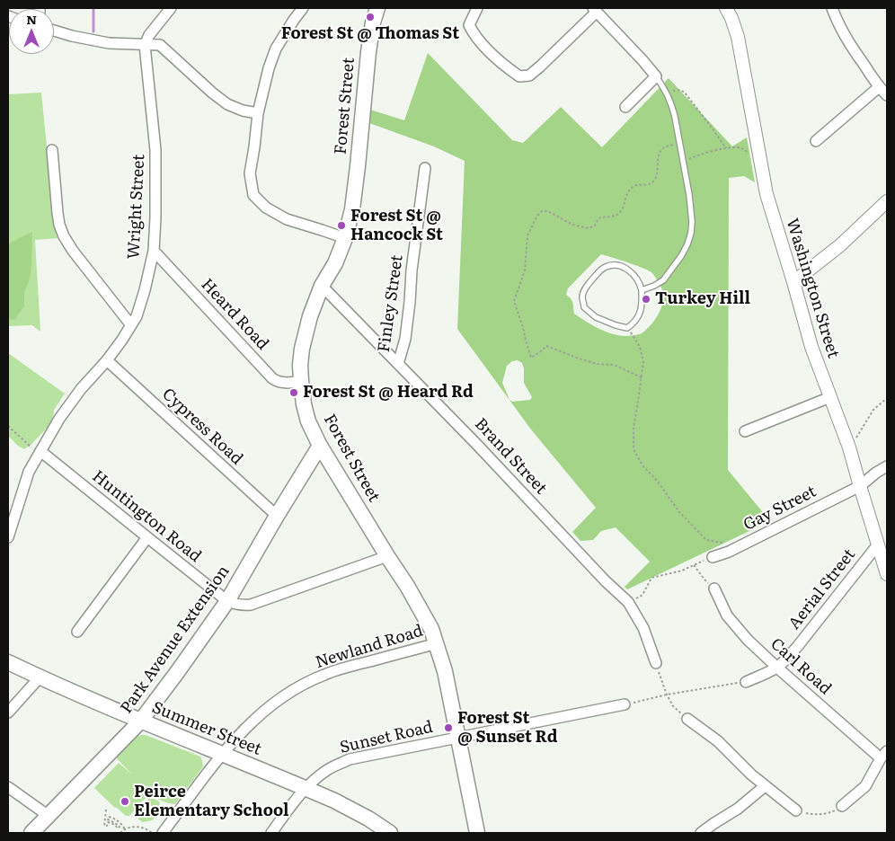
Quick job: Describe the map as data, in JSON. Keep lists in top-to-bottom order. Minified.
{"streets":{"main road":["Forest Street","Park Avenue Extension","Summer Street"],"street":["Wright Street","Washington Street","Finley Street","Heard Road","Cypress Road","Brand Street","Gay Street","Huntington Road","Aerial Street","Newland Road","Carl Road","Sunset Road"]},"crossings":[["Forest Street","Heard Road"],["Forest Street","Brand Street"],["Forest Street","Huntington Road"],["Forest Street","Park Avenue Extension"],["Forest Street","Newland Road"],["Forest Street","Sunset Road"],["Wright Street","Heard Road"],["Wright Street","Cypress Road"],["Wright Street","Huntington Road"],["Washington Street","Gay Street"],["Washington Street","Aerial Street"],["Finley Street","Brand Street"],["Cypress Road","Park Avenue Extension"],["Huntington Road","Park Avenue Extension"],["Aerial Street","Carl Road"],["Park Avenue Extension","Summer Street"],["Newland Road","Summer Street"],["Summer Street","Sunset Road"]],"places":["Forest St @ Thomas St","Forest St @ Hancock St","Turkey Hill","Forest St @ Heard Rd","Forest St @ Sunset Rd","Peirce Elementary School"],"north":"top"}
